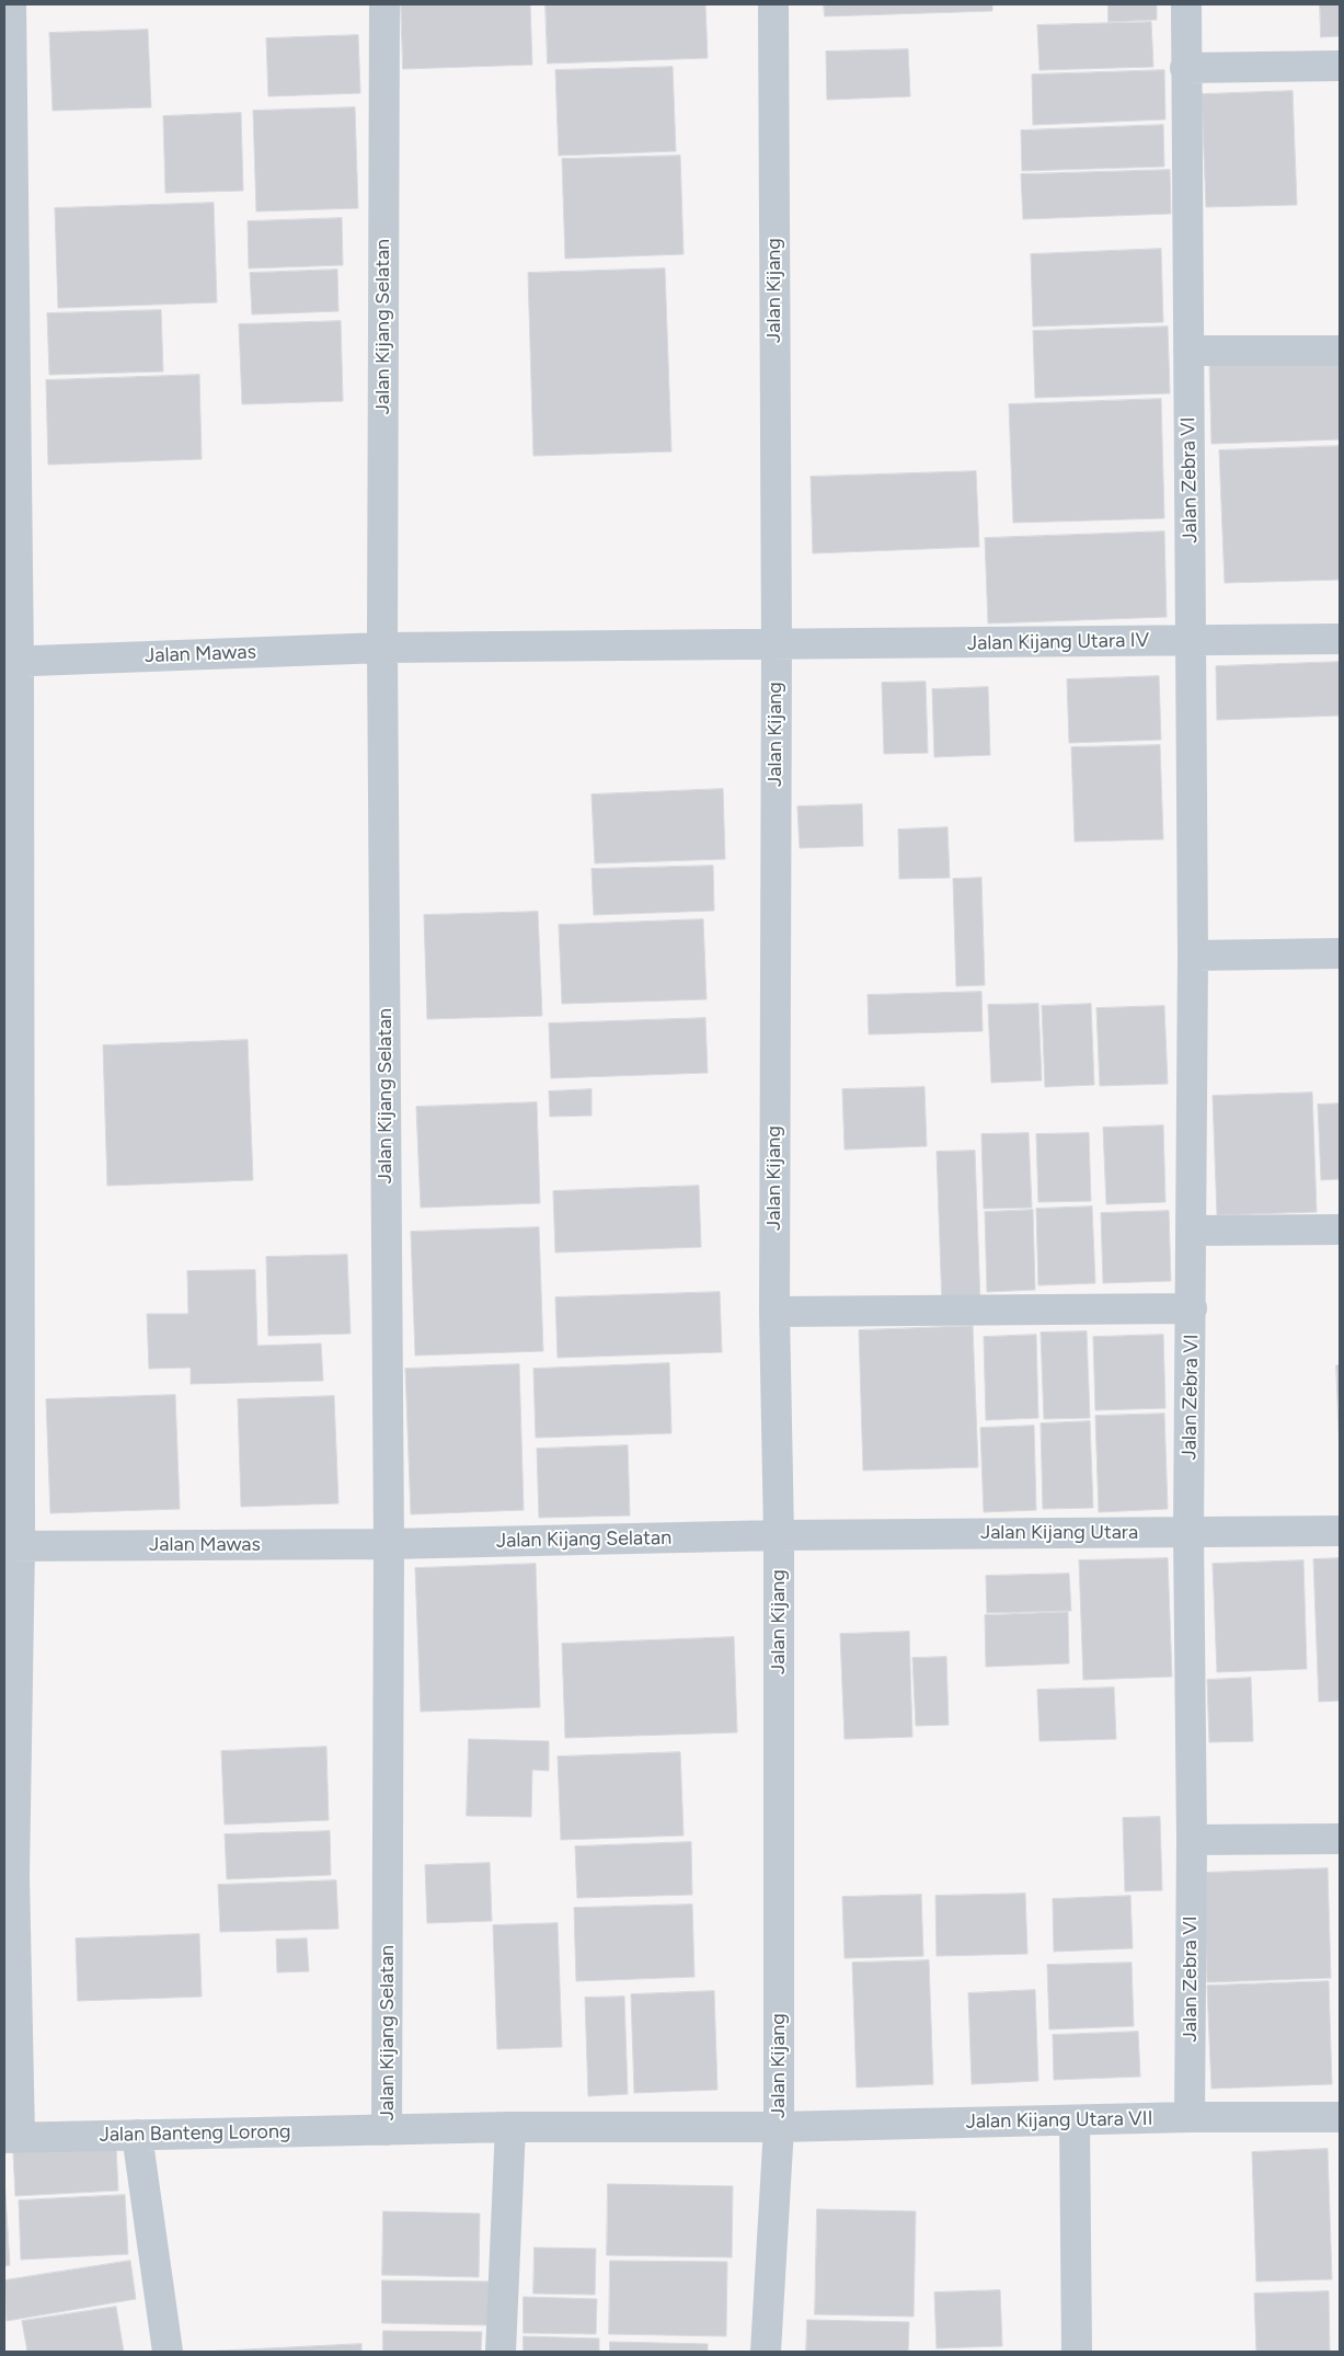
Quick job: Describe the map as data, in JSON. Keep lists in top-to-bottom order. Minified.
{"streets":{"street":["Jalan Kijang","Jalan Kijang Selatan","Jalan Zebra VI","Jalan Kijang Utara IV","Jalan Mawas","Jalan Kijang Utara","Jalan Kijang Utara VII","Jalan Banteng Lorong"]},"crossings":[["Jalan Kijang","Jalan Kijang Selatan"],["Jalan Kijang","Jalan Kijang Utara IV"],["Jalan Kijang","Jalan Kijang Utara"],["Jalan Kijang","Jalan Kijang Utara VII"],["Jalan Kijang Selatan","Jalan Mawas"],["Jalan Kijang Selatan","Jalan Kijang Utara"],["Jalan Kijang Selatan","Jalan Kijang Utara VII"],["Jalan Kijang Selatan","Jalan Banteng Lorong"],["Jalan Zebra VI","Jalan Kijang Utara IV"],["Jalan Zebra VI","Jalan Kijang Utara"],["Jalan Zebra VI","Jalan Kijang Utara VII"]]}
